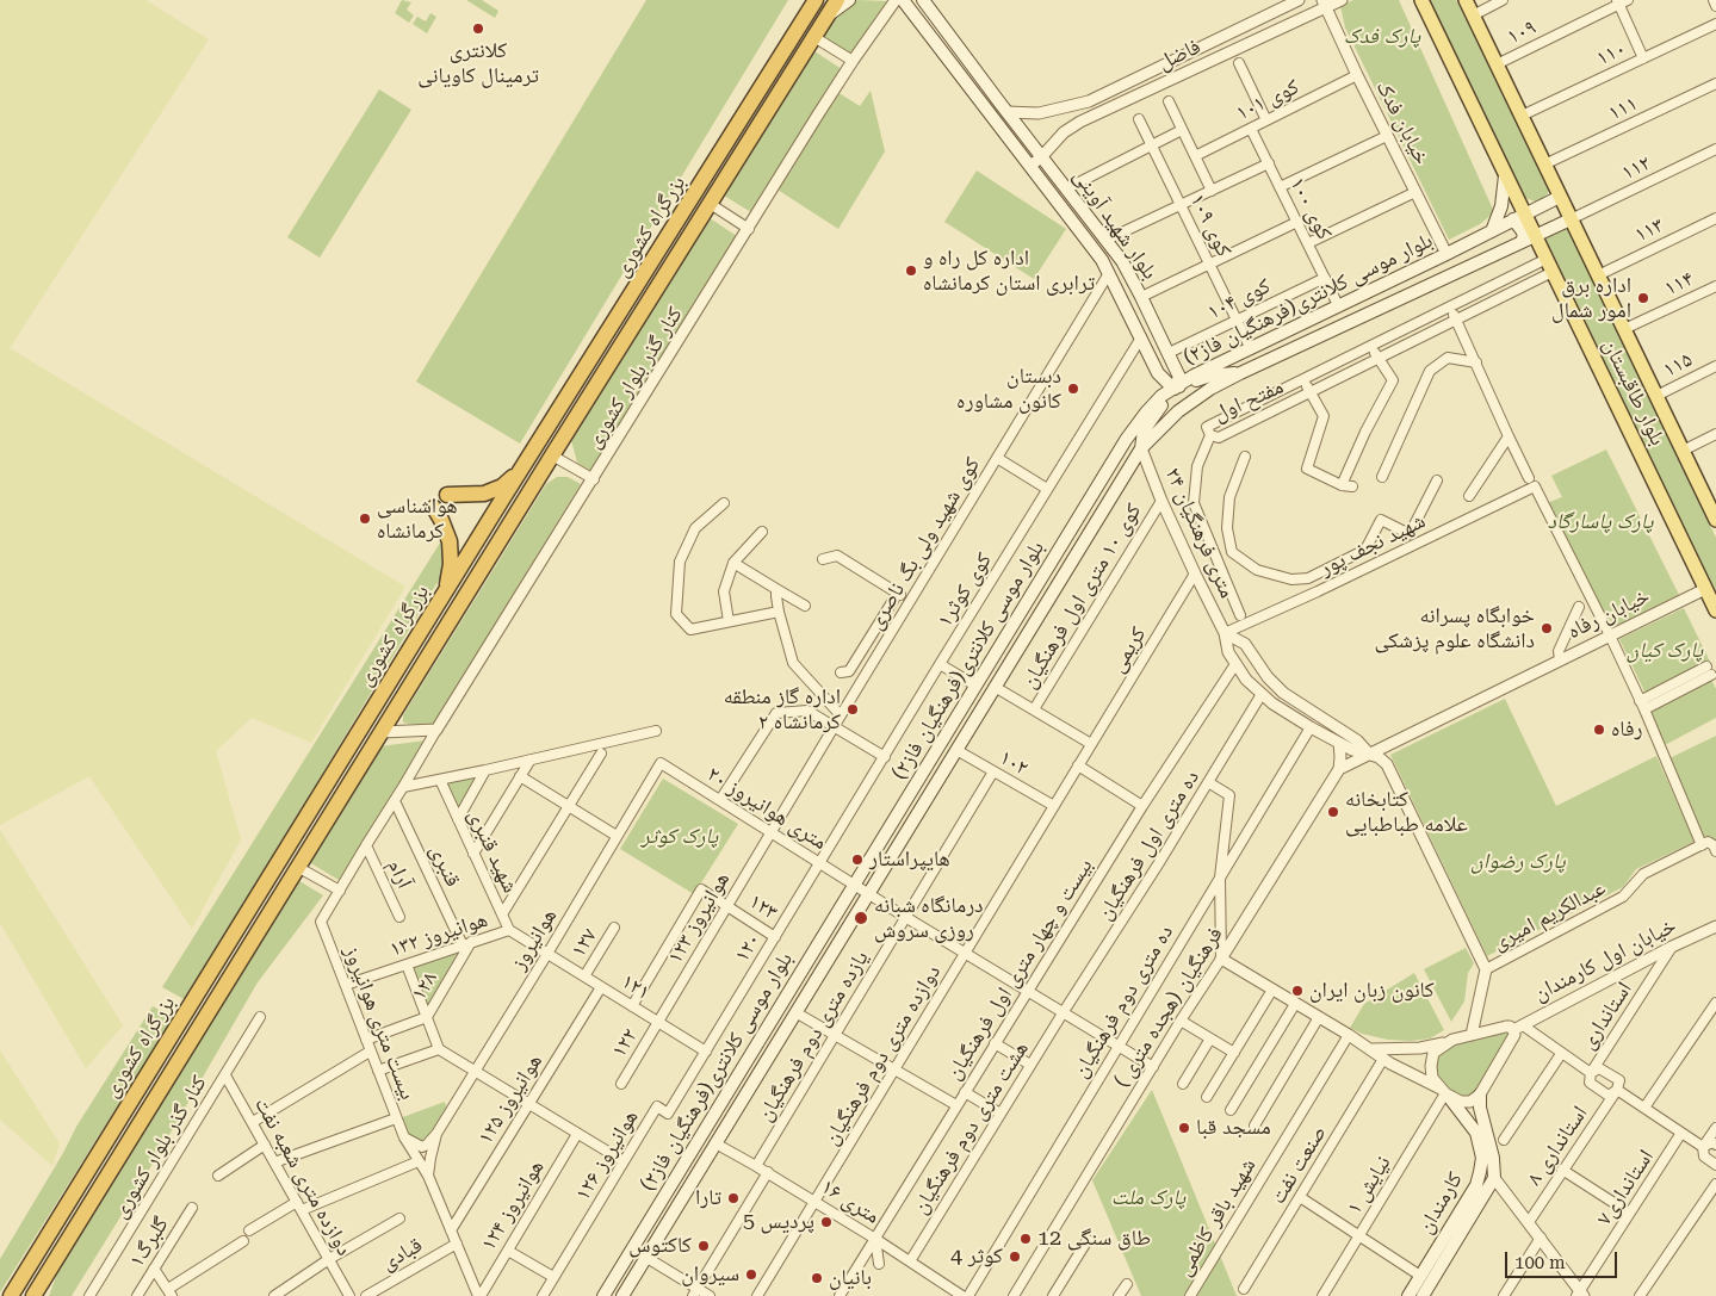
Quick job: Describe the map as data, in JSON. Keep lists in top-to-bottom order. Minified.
{"streets":{"highway":["بزرگراه کشوری"],"main road":["بلوار شهید آوینی","بلوار موسی کلانتری(فرهنگیان فاز۲)","بلوار طاقبستان","کارمندان"],"street":["۱۰۹","۱۱۰","فاضل","کوی ۱۰۱","۱۱۱","خیابان فدک","۱۱۲","کوی ۱۰۰","کوی ۱۰۹","۱۱۳","۱۱۴","کوی ۱۰۴","۱۱۵","کنار گذر بلوار کشوری","مفتح اول","۲۴ متری فرهنگیان","کوی شهید ولی بگ ناصری","شهید نجف پور","کوی کوثر۱","کوی ۱۰ متری اول فرهنگیان","خیابان رفاه","کریمی","۱۰۲","۲۰ متری هوانیروز","ده متری اول فرهنگیان","شهید قنبری","قنبری","آرام","۱۲۳","عبدالکریم امیری","۱۲۳ هوانیروز","هوانیروز ۱۳۲","هوانیروز","۱۲۷","۱۲۰","خیابان اول کارمندان","بیست و چهار متری اول فرهنگیان","۱۲۸","۱۲۱","ده متری دوم فرهنگیان","فرهنگیان (هجده متری )","استانداری","بیست متری هوانیروز","یازده متری دوم فرهنگیان","۱۲۲","دوازده متری دوم فرهنگیان","هوانیروز ۱۲۵","هشت متری دوم فرهنگیان","استانداری ۸","هوانیروز ۱۲۶","صنعت نفت","دوازده متری شعبه نفت","نیایش ۱","استانداری۷","۱۶ متری","هوانیروز ۱۲۴","شهید باقر کاظمی","گلبرگ۱","قبادی"]},"crossings":[["۱۰۹","بلوار طاقبستان"],["۱۱۰","بلوار طاقبستان"],["فاضل","خیابان فدک"],["فاضل","بلوار شهید آوینی"],["کوی ۱۰۱","خیابان فدک"],["کوی ۱۰۱","کوی ۱۰۰"],["۱۱۱","بلوار طاقبستان"],["خیابان فدک","بلوار موسی کلانتری(فرهنگیان فاز۲)"],["۱۱۲","بلوار موسی کلانتری(فرهنگیان فاز۲)"],["۱۱۲","بلوار طاقبستان"],["کوی ۱۰۰","کوی ۱۰۴"],["کوی ۱۰۰","بلوار موسی کلانتری(فرهنگیان فاز۲)"],["بلوار شهید آوینی","کوی ۱۰۴"],["بلوار شهید آوینی","بلوار موسی کلانتری(فرهنگیان فاز۲)"],["بلوار شهید آوینی","کوی شهید ولی بگ ناصری"],["بلوار شهید آوینی","کوی کوثر۱"],["کوی ۱۰۹","کوی ۱۰۴"],["کوی ۱۰۹","بلوار موسی کلانتری(فرهنگیان فاز۲)"],["۱۱۳","بلوار طاقبستان"],["۱۱۴","بلوار طاقبستان"],["بلوار موسی کلانتری(فرهنگیان فاز۲)","بلوار طاقبستان"],["بلوار موسی کلانتری(فرهنگیان فاز۲)","۲۴ متری فرهنگیان"],["بلوار موسی کلانتری(فرهنگیان فاز۲)","۱۰۲"],["بلوار موسی کلانتری(فرهنگیان فاز۲)","۲۰ متری هوانیروز"],["بلوار موسی کلانتری(فرهنگیان فاز۲)","۱۶ متری"],["۱۱۵","بلوار طاقبستان"],["کنار گذر بلوار کشوری","دوازده متری شعبه نفت"],["بلوار طاقبستان","مفتح اول"],["بلوار طاقبستان","خیابان رفاه"],["۲۴ متری فرهنگیان","شهید نجف پور"],["۲۴ متری فرهنگیان","کوی ۱۰ متری اول فرهنگیان"],["۲۴ متری فرهنگیان","خیابان رفاه"],["۲۴ متری فرهنگیان","کریمی"],["۲۴ متری فرهنگیان","ده متری اول فرهنگیان"],["۲۴ متری فرهنگیان","بیست و چهار متری اول فرهنگیان"],["۲۴ متری فرهنگیان","ده متری دوم فرهنگیان"],["کوی شهید ولی بگ ناصری","۲۰ متری هوانیروز"],["کوی شهید ولی بگ ناصری","۱۲۳ هوانیروز"],["کوی کوثر۱","۲۰ متری هوانیروز"],["کوی کوثر۱","۱۲۰"],["کریمی","دوازده متری دوم فرهنگیان"],["۱۰۲","یازده متری دوم فرهنگیان"],["۱۰۲","دوازده متری دوم فرهنگیان"],["۲۰ متری هوانیروز","ده متری اول فرهنگیان"],["۲۰ متری هوانیروز","۱۲۳ هوانیروز"],["۲۰ متری هوانیروز","هوانیروز"],["۲۰ متری هوانیروز","۱۲۰"],["۲۰ متری هوانیروز","بیست و چهار متری اول فرهنگیان"],["۲۰ متری هوانیروز","ده متری دوم فرهنگیان"],["۲۰ متری هوانیروز","فرهنگیان (هجده متری )"],["۲۰ متری هوانیروز","یازده متری دوم فرهنگیان"],["۲۰ متری هوانیروز","دوازده متری دوم فرهنگیان"],["۲۰ متری هوانیروز","هشت متری دوم فرهنگیان"],["ده متری اول فرهنگیان","هشت متری دوم فرهنگیان"],["شهید قنبری","هوانیروز ۱۳۲"],["قنبری","هوانیروز ۱۳۲"],["قنبری","۱۲۸"],["۱۲۳","۱۲۳ هوانیروز"],["۱۲۳","۱۲۰"],["۱۲۳ هوانیروز","۱۲۱"],["۱۲۳ هوانیروز","۱۲۲"],["هوانیروز ۱۳۲","۱۲۸"],["هوانیروز ۱۳۲","بیست متری هوانیروز"],["هوانیروز","۱۲۱"],["هوانیروز","بیست متری هوانیروز"],["۱۲۷","۱۲۱"],["۱۲۰","۱۲۱"],["۱۲۰","هوانیروز ۱۲۶"],["خیابان اول کارمندان","استانداری"],["بیست و چهار متری اول فرهنگیان","۱۶ متری"],["۱۲۱","۱۲۲"],["۱۲۱","هوانیروز ۱۲۵"],["۱۲۱","هوانیروز ۱۲۶"],["یازده متری دوم فرهنگیان","۱۶ متری"],["دوازده متری دوم فرهنگیان","۱۶ متری"],["هشت متری دوم فرهنگیان","۱۶ متری"],["نیایش ۱","کارمندان"]],"parks":["پارک فدک","پارک پاسارگاد","پارک کیان","پارک کوثر","پارک رضوان","پارک ملت"],"places":["کلانتری ترمینال کاویانی","اداره کل راه و ترابری استان کرمانشاه","اداره برق امور شمال","دبستان کانون مشاوره","هواشناسی کرمانشاه","خوابگاه پسرانه دانشگاه علوم پزشکی","اداره گاز منطقه ۲ کرمانشاه","رفاه","کتابخانه علامه طباطبایی","هایپراستار","درمانگاه شبانه روزی سروش","کانون زبان ایران","مسجد قبا","تارا","پردیس 5","طاق سنگی 12","کاکتوس","کوثر 4","سیروان","بانیان"],"scale_bar":"100 m"}
